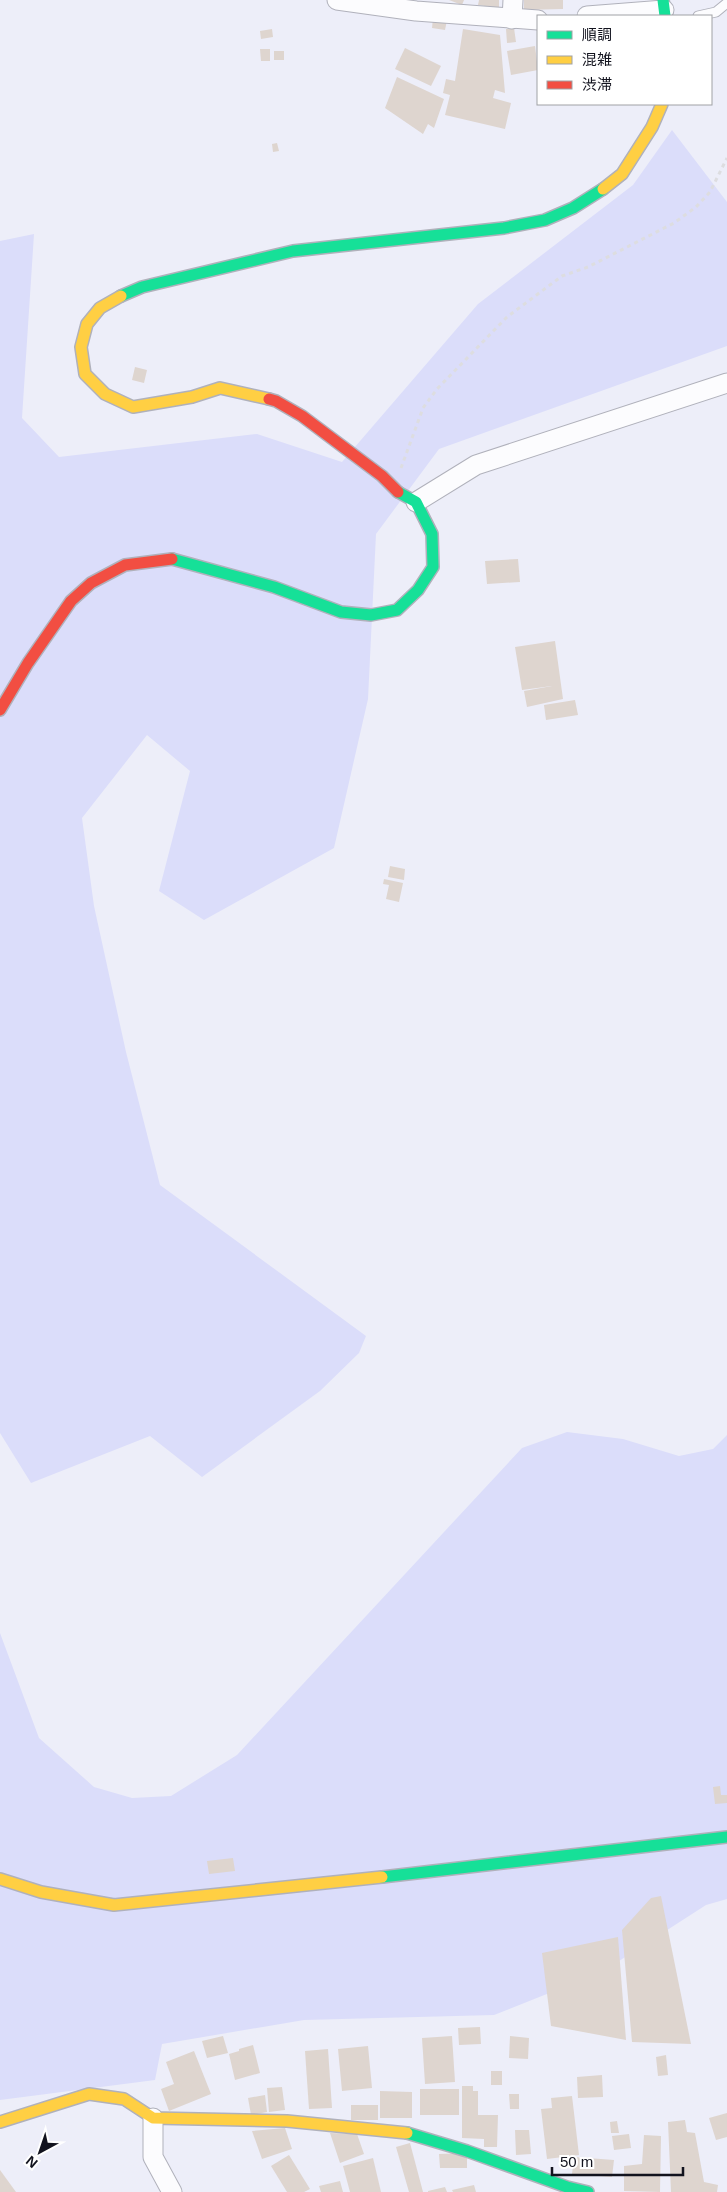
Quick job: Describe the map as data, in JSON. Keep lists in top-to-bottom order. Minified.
{"legend":["順調","混雑","渋滞"],"scale_bar":"50 m","north":"bottom left"}
